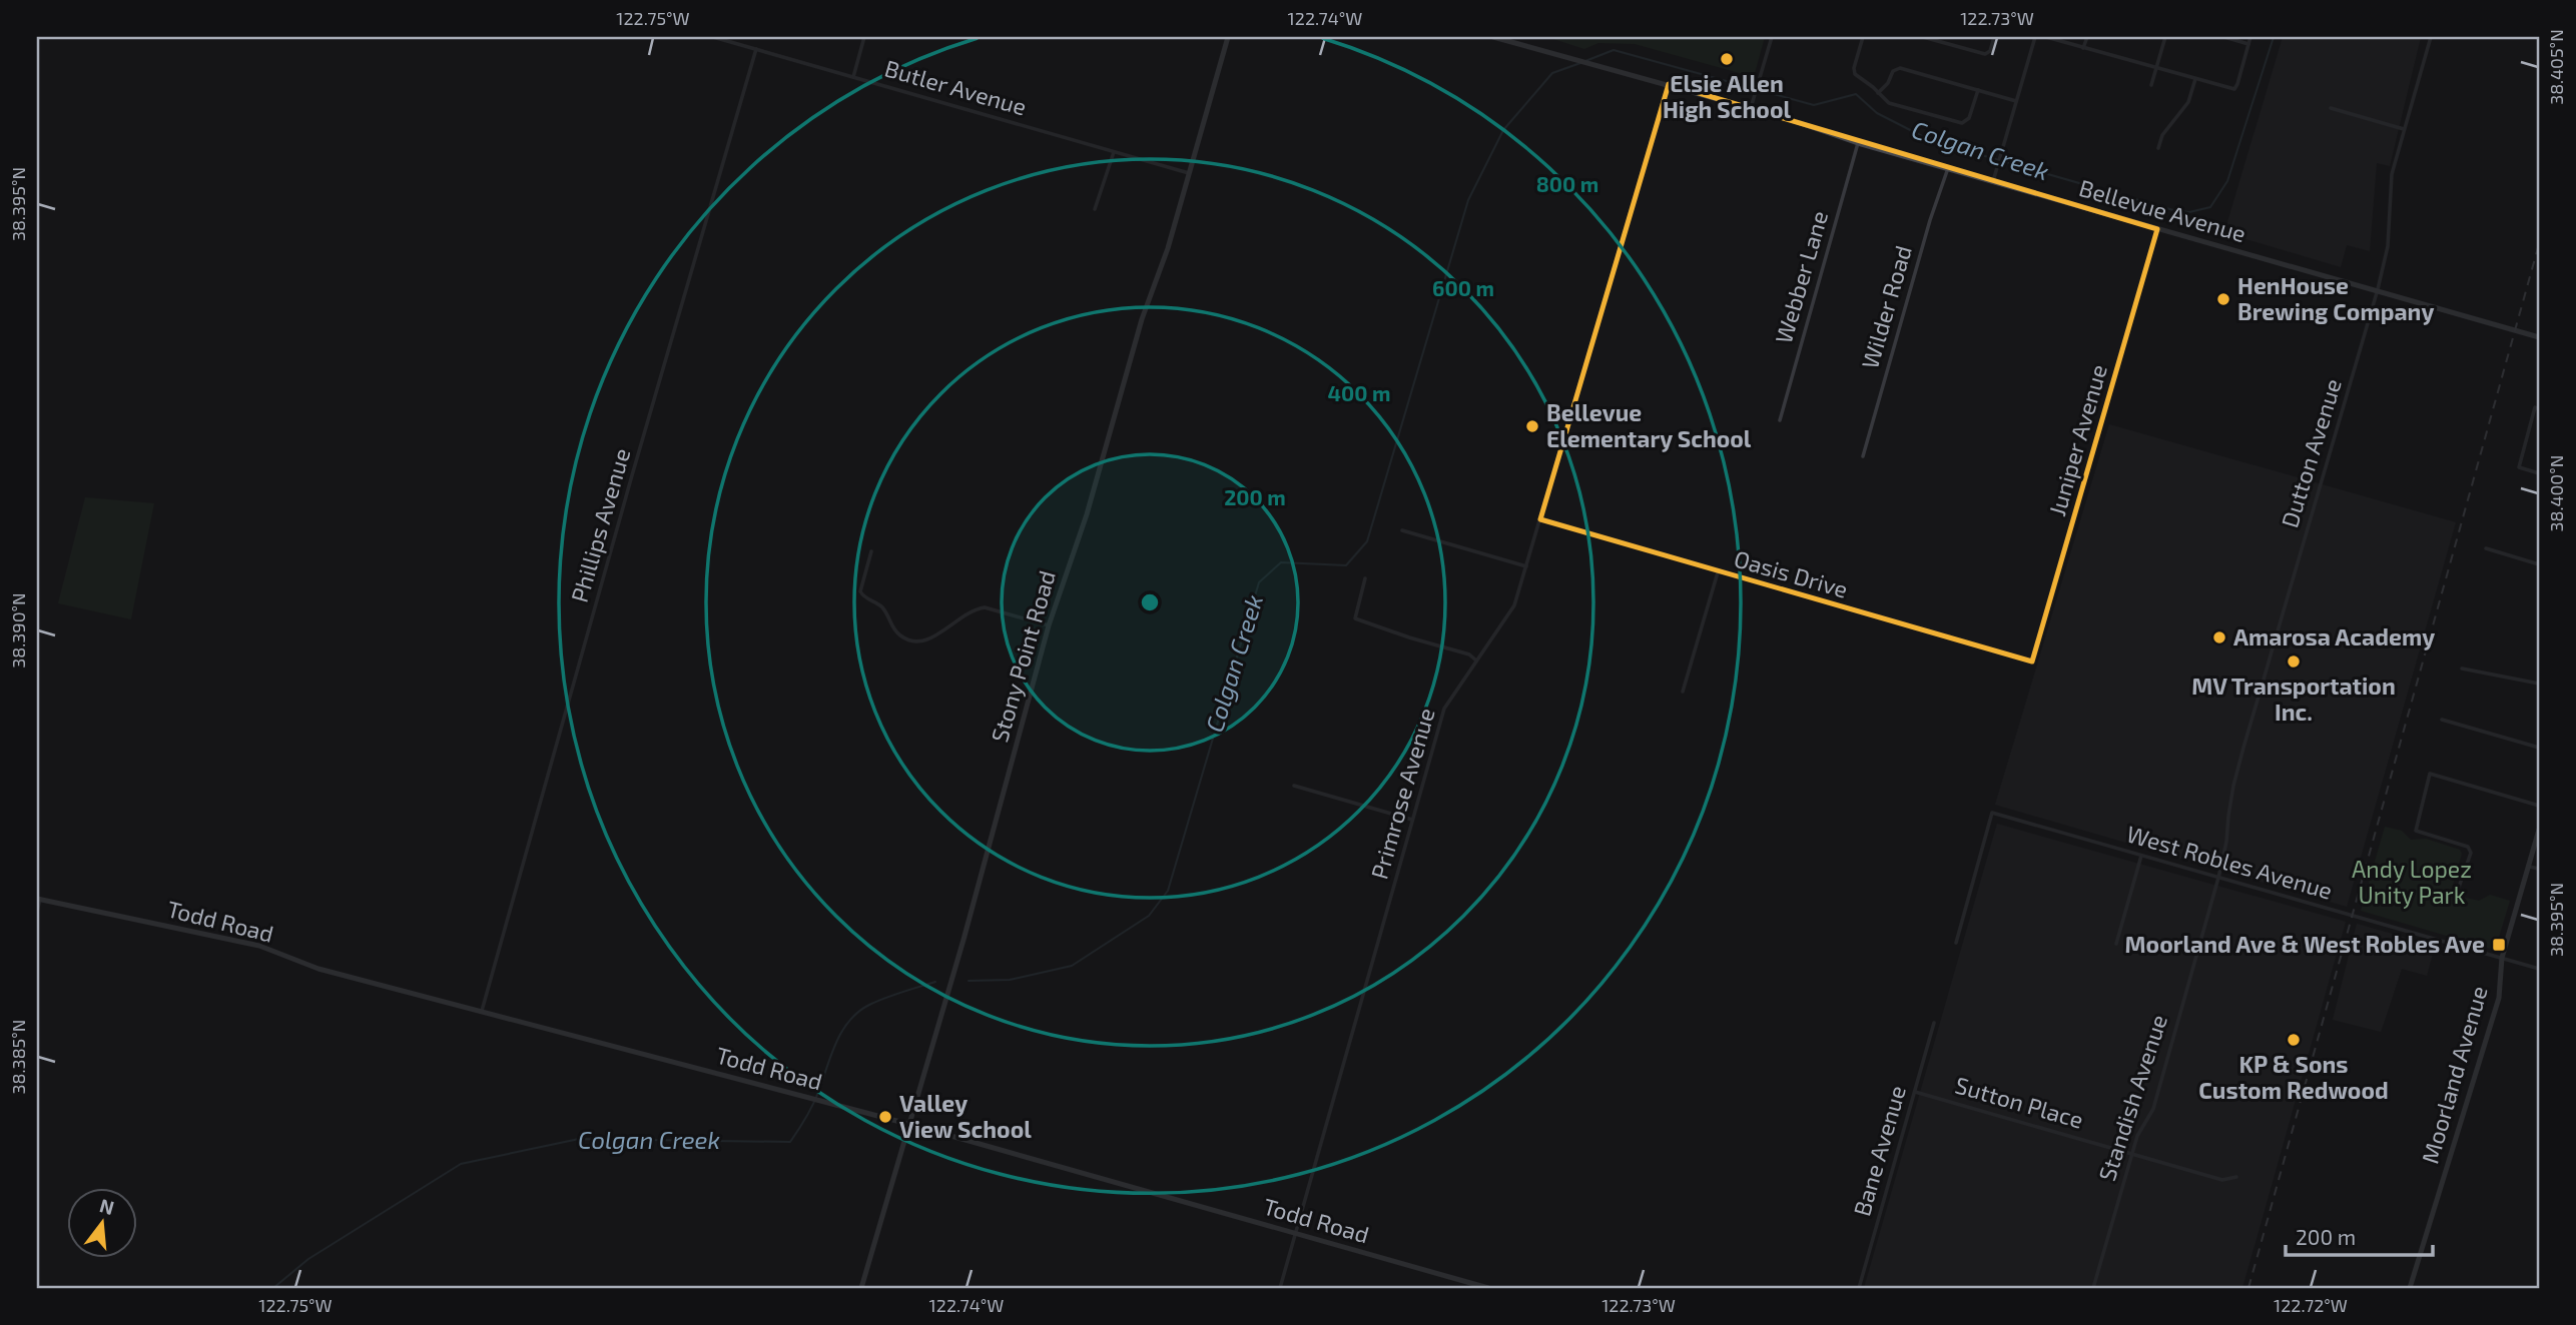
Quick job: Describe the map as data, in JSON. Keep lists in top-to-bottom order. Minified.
{"streets":{"main road":["Bellevue Avenue","Stony Point Road","Todd Road","Moorland Avenue"],"street":["Butler Avenue","Webber Lane","Wilder Road","Juniper Avenue","Dutton Avenue","Phillips Avenue","Oasis Drive","Primrose Avenue","West Robles Avenue","Standish Avenue","Sutton Place","Bane Avenue"]},"crossings":[["Butler Avenue","Phillips Avenue"],["Butler Avenue","Stony Point Road"],["Bellevue Avenue","Webber Lane"],["Bellevue Avenue","Wilder Road"],["Bellevue Avenue","Juniper Avenue"],["Bellevue Avenue","Dutton Avenue"],["Bellevue Avenue","Primrose Avenue"],["Juniper Avenue","Oasis Drive"],["Dutton Avenue","West Robles Avenue"],["Dutton Avenue","Standish Avenue"],["Phillips Avenue","Todd Road"],["Oasis Drive","Primrose Avenue"],["Stony Point Road","Todd Road"],["Primrose Avenue","Todd Road"],["West Robles Avenue","Moorland Avenue"],["West Robles Avenue","Standish Avenue"],["Standish Avenue","Sutton Place"],["Sutton Place","Bane Avenue"]],"water":["Colgan Creek"],"parks":["Andy Lopez Unity Park"],"places":{"other":["Elsie Allen High School","HenHouse Brewing Company","Bellevue Elementary School","Amarosa Academy","MV Transportation Inc.","KP & Sons Custom Redwood","Valley View School"],"transit":["Moorland Ave & West Robles Ave"]},"scale_bar":"200 m","north":"top","coordinates":["122.75°W","122.74°W","122.73°W","38.405°N","38.395°N","38.400°N","38.390°N","38.385°N","122.72°W"],"rings":["800 m","600 m","400 m","200 m"]}
